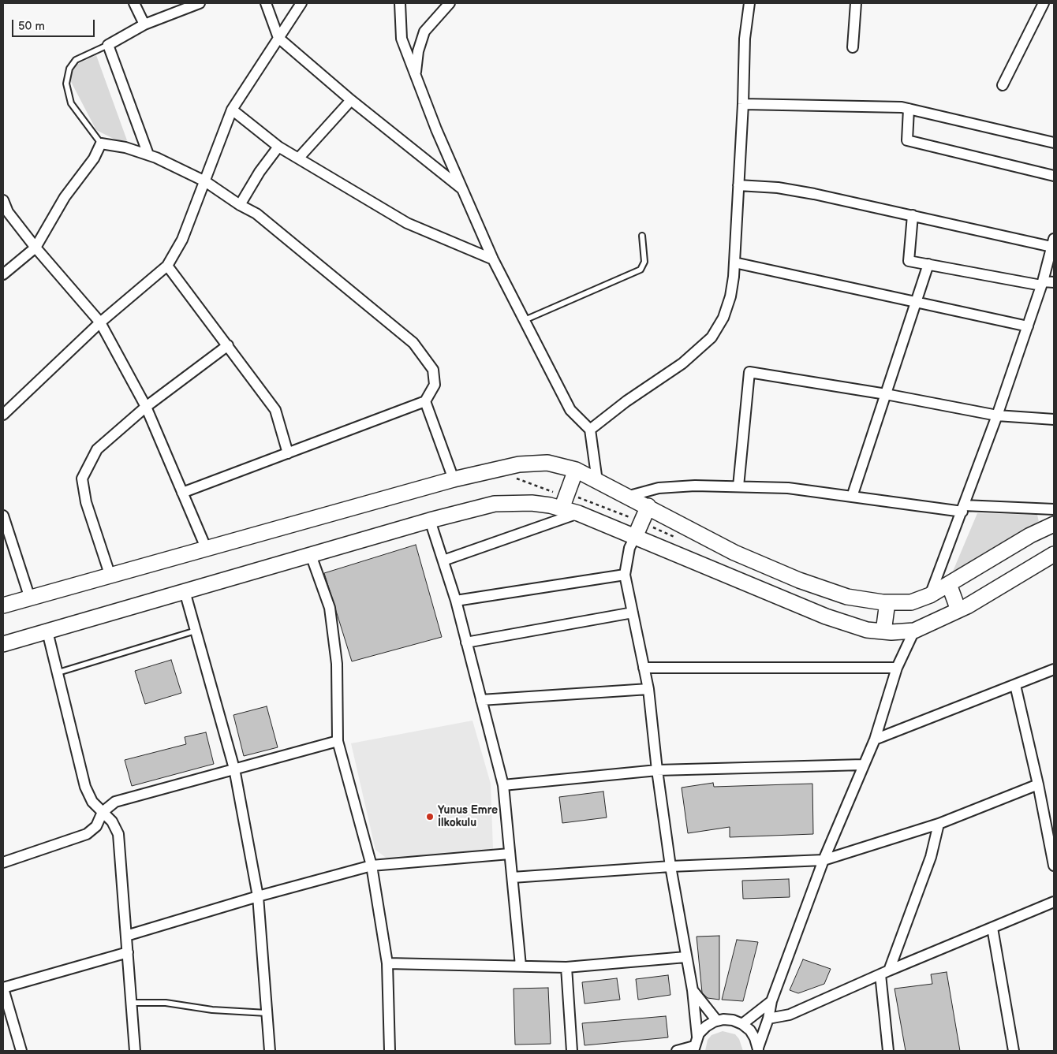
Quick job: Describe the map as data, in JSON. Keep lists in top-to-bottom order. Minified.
{"places":["Yunus Emre İlkokulu"],"scale_bar":"50 m"}
